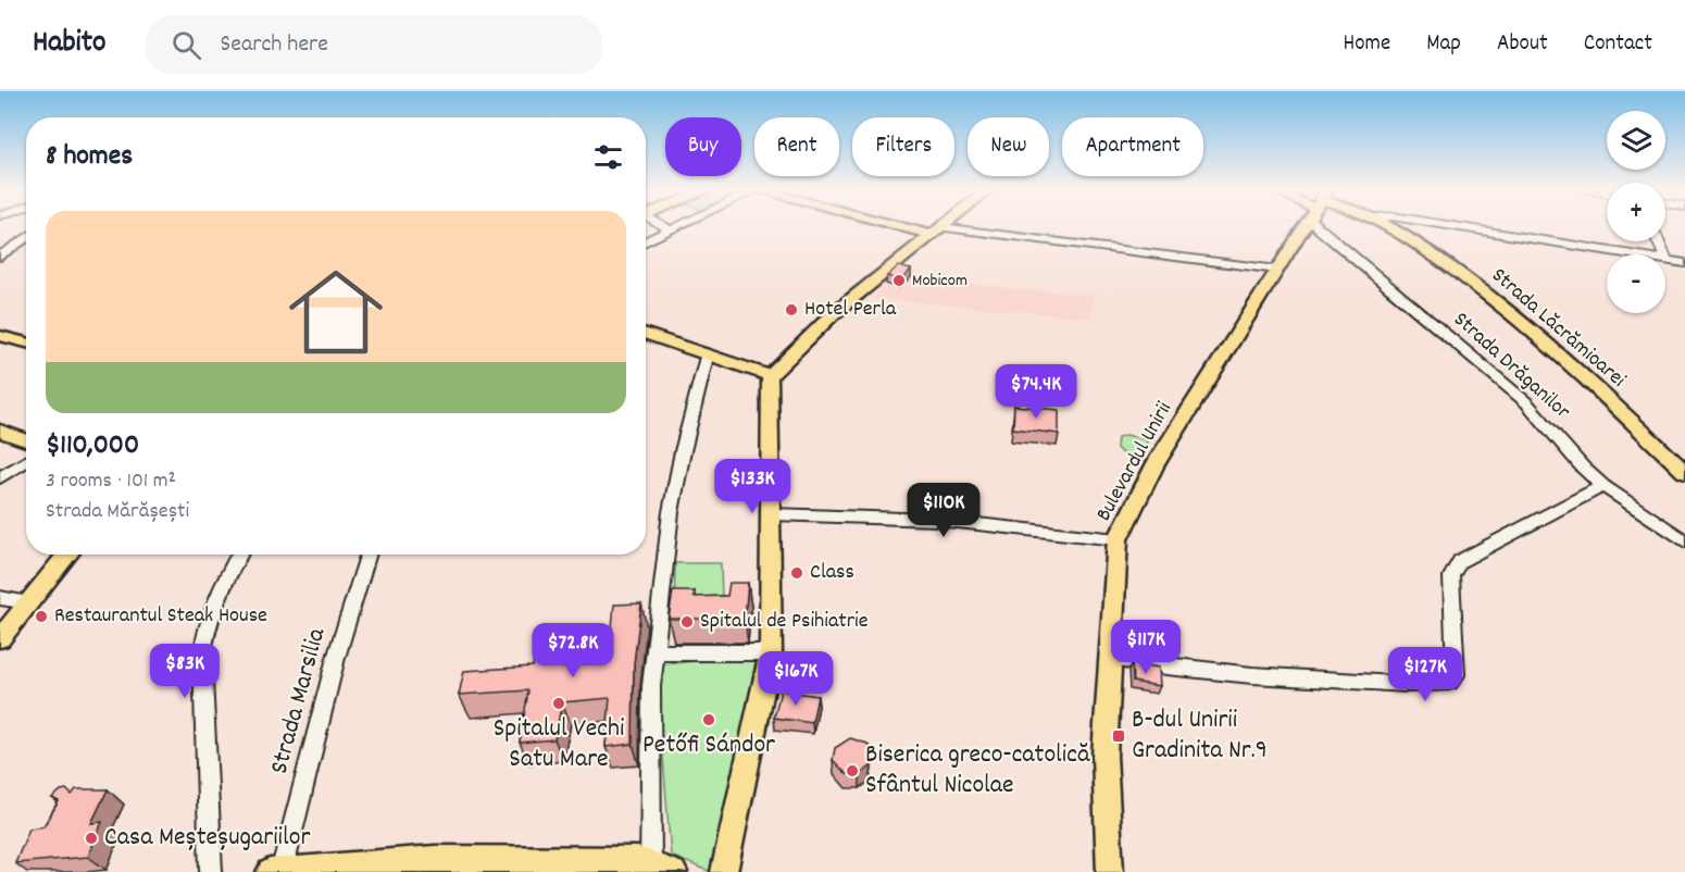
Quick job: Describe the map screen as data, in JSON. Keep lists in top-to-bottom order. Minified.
{"streets":{"main road":["Strada Lăcrămioarei","Bulevardul Unirii"],"street":["Strada Drăganilor","Strada Marsilia"]},"places":{"other":["Mobicom","Hotel Perla","Class","Restaurantul Steak House","Spitalul de Psihiatrie","Spitalul Vechi Satu Mare","Petőfi Sándor","Biserica greco-catolică Sfântul Nicolae","Casa Meșteșugariilor"],"transit":["B-dul Unirii Gradinita Nr.9"]},"page":{"header":"Habito","search":"Search here","nav":["Home","Map","About","Contact"],"map_buttons":["+","−"],"chip":["Buy","Rent","Filters","New","Apartment"],"heading":"8 homes","list":[{"name":"$110,000","note":"3 rooms · 101 m² · Strada Mărășești"}],"price":["$74.4K","$133K","$110K","$117K","$72.8K","$83K","$127K","$167K"]}}
